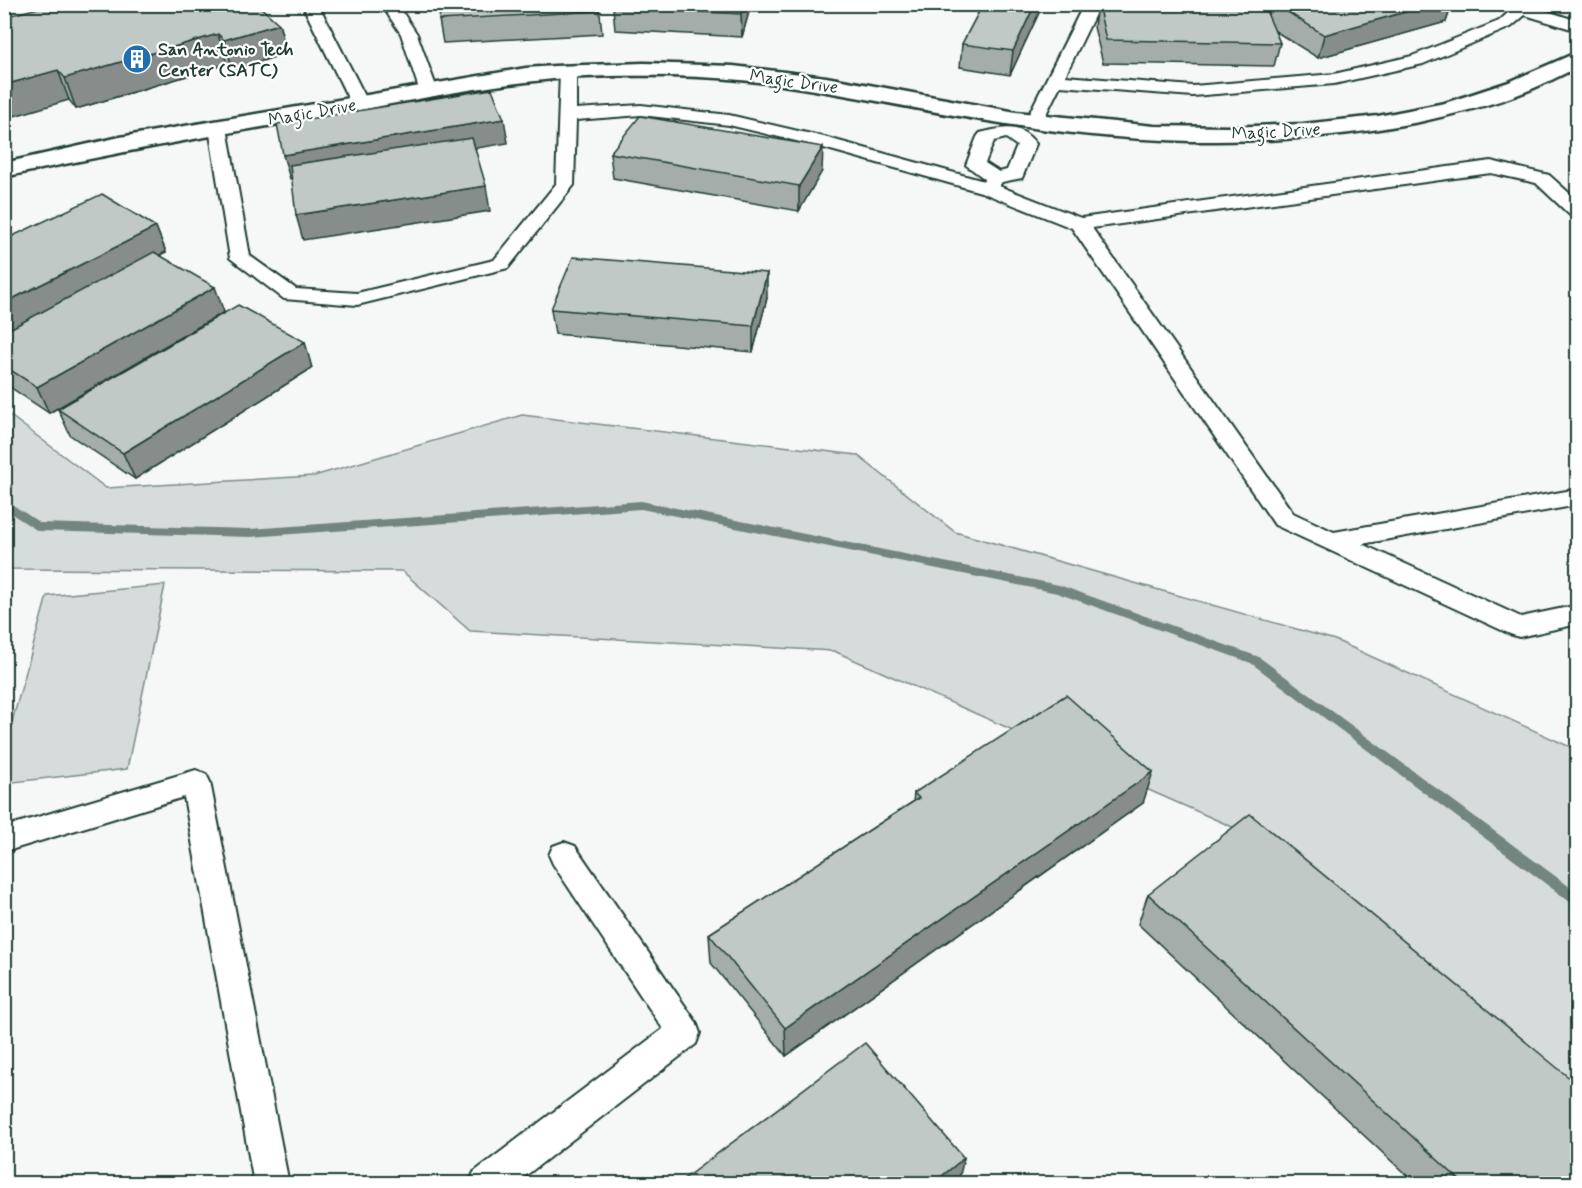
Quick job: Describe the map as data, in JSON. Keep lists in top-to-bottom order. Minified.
{"streets":{"street":["Magic Drive"]},"places":{"building":["San Antonio Tech Center (SATC)"]}}
